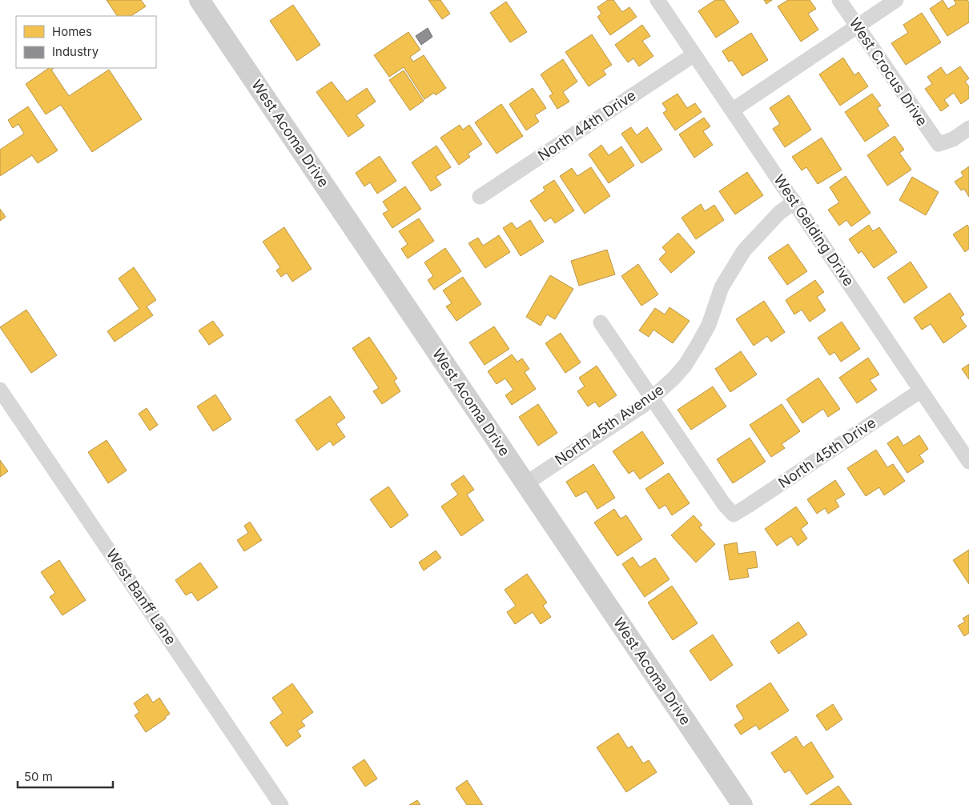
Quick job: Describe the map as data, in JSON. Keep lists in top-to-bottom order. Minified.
{"streets":{"street":["West Crocus Drive","North 44th Drive","West Acoma Drive","West Gelding Drive","North 45th Avenue","North 45th Drive","West Banff Lane"]},"crossings":[["North 44th Drive","West Gelding Drive"],["West Acoma Drive","North 45th Avenue"],["West Gelding Drive","North 45th Avenue"],["West Gelding Drive","North 45th Drive"],["North 45th Avenue","North 45th Drive"]],"legend":["Homes","Industry"],"scale_bar":"50 m"}
